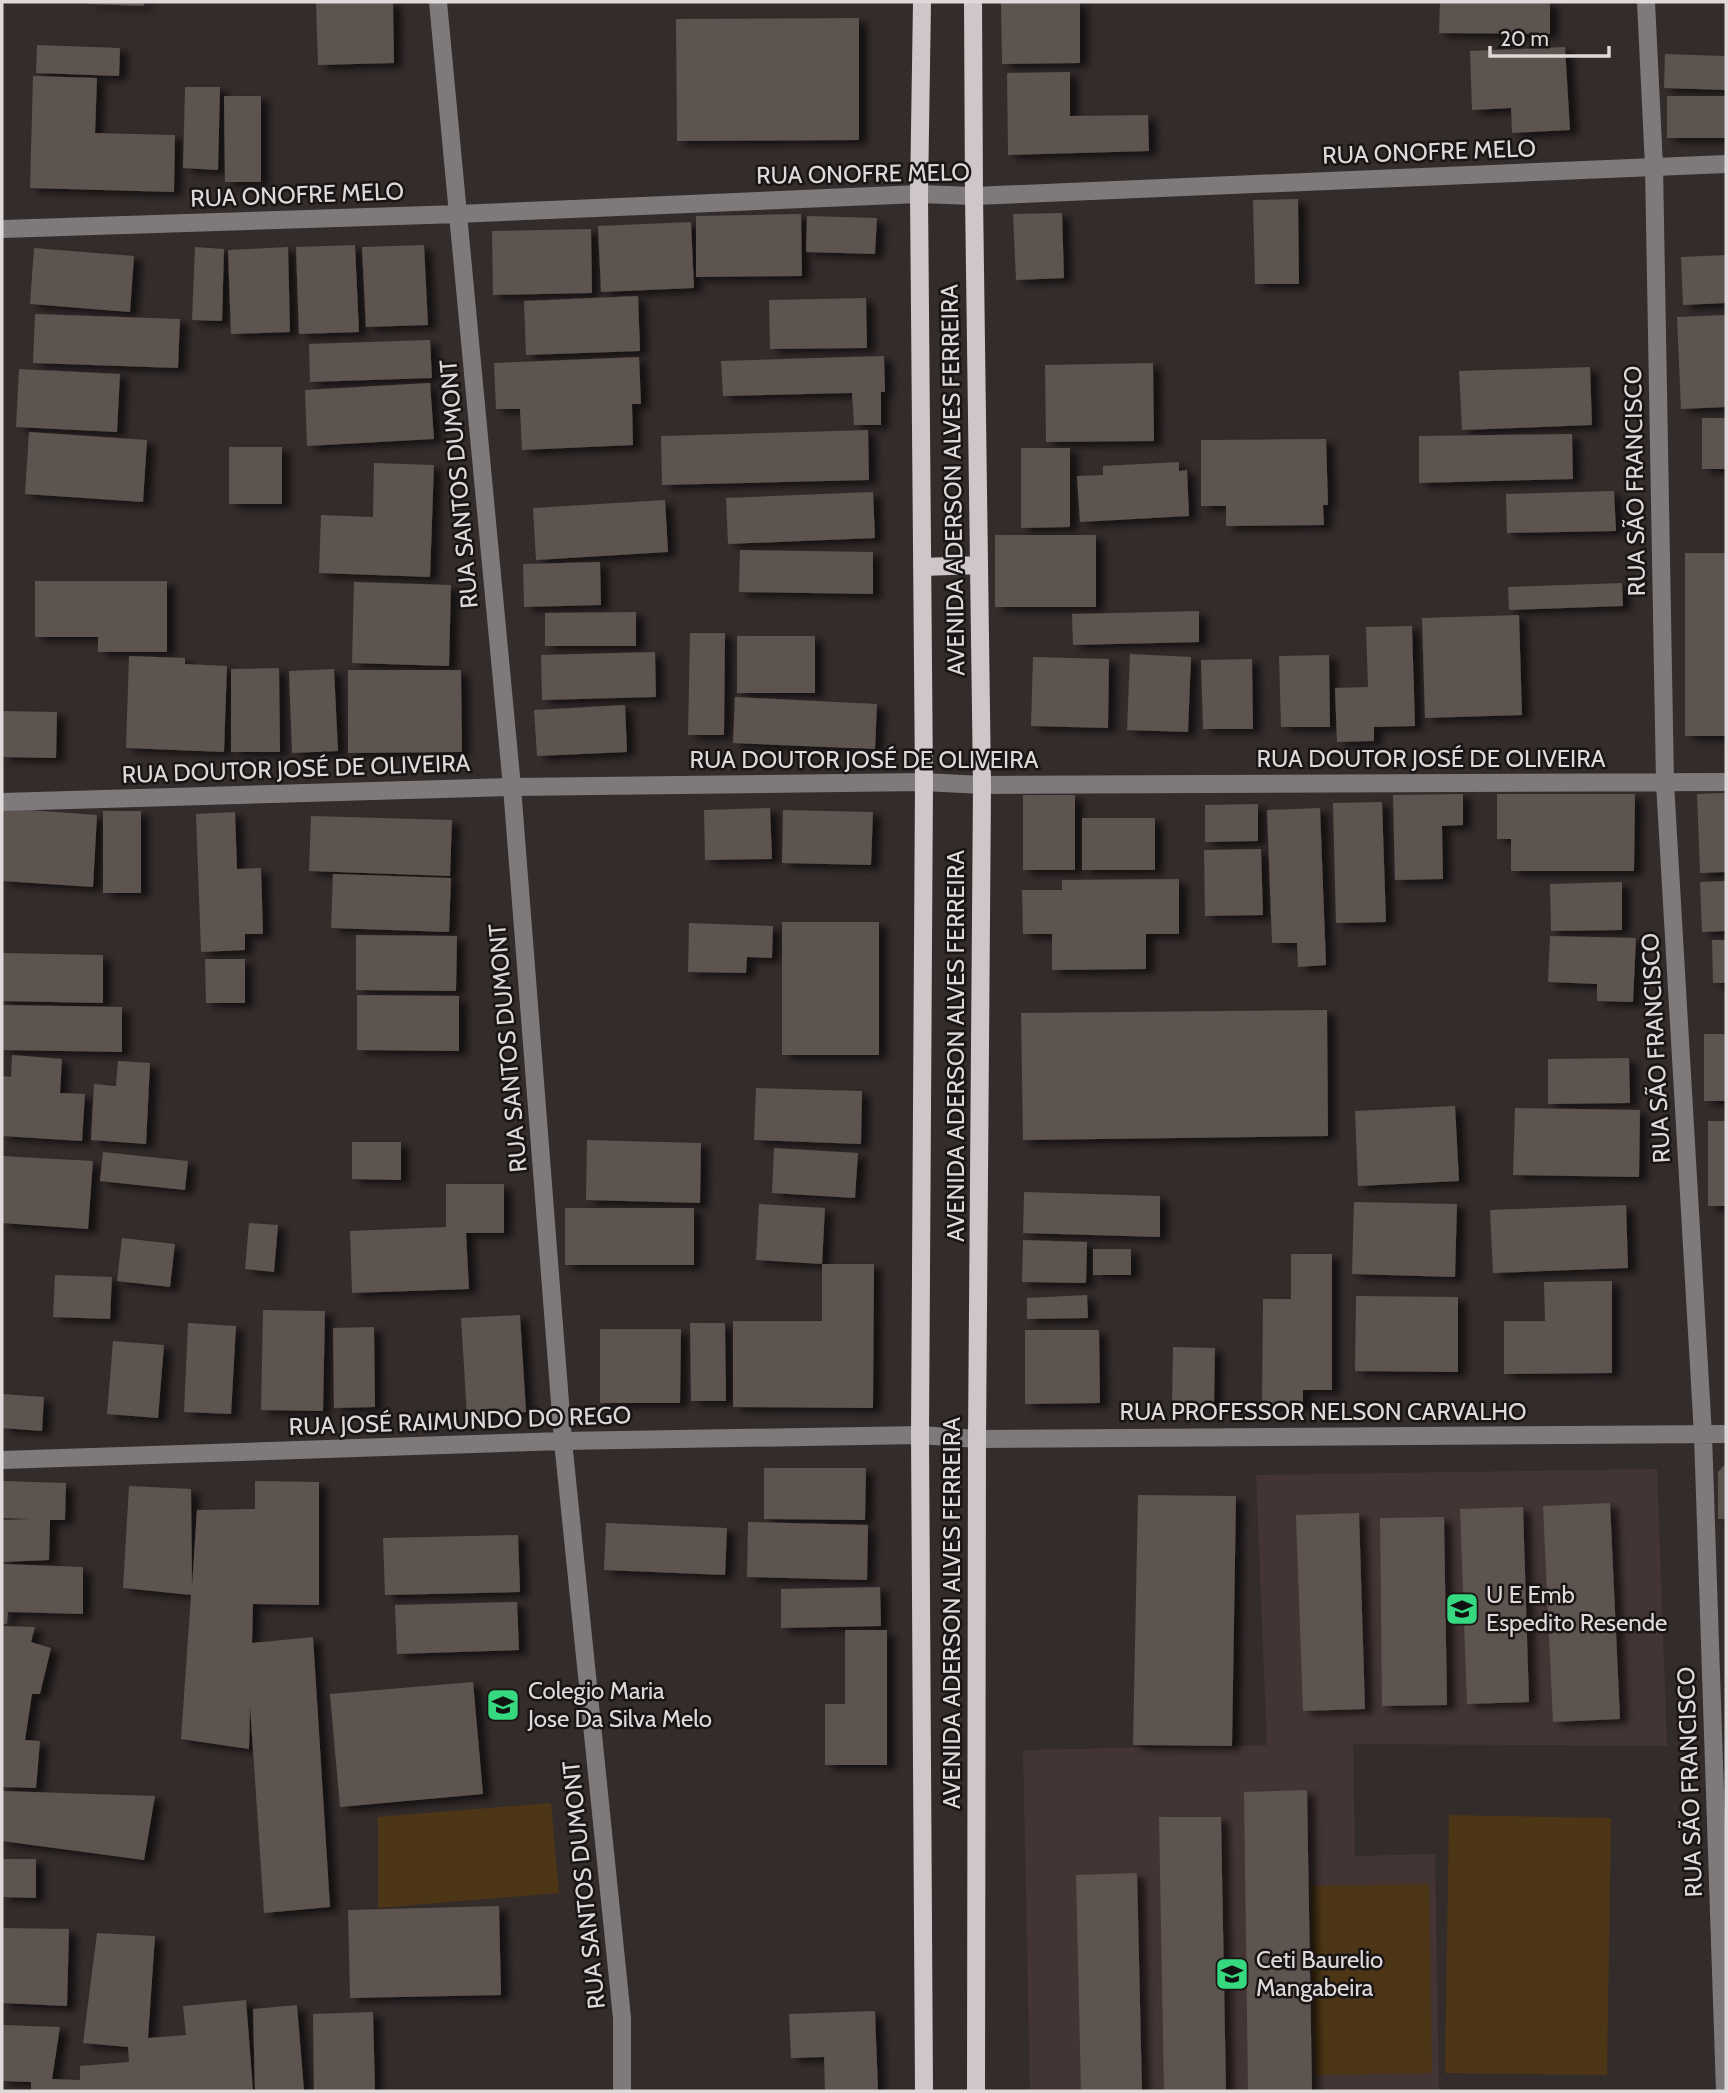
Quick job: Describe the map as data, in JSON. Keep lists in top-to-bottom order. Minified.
{"streets":{"main road":["AVENIDA ADERSON ALVES FERREIRA"],"street":["RUA ONOFRE MELO","RUA SÃO FRANCISCO","RUA SANTOS DUMONT","RUA DOUTOR JOSÉ DE OLIVEIRA","RUA PROFESSOR NELSON CARVALHO","RUA JOSÉ RAIMUNDO DO REGO"]},"crossings":[["RUA ONOFRE MELO","AVENIDA ADERSON ALVES FERREIRA"],["RUA ONOFRE MELO","RUA SÃO FRANCISCO"],["RUA ONOFRE MELO","RUA SANTOS DUMONT"],["AVENIDA ADERSON ALVES FERREIRA","RUA DOUTOR JOSÉ DE OLIVEIRA"],["AVENIDA ADERSON ALVES FERREIRA","RUA PROFESSOR NELSON CARVALHO"],["AVENIDA ADERSON ALVES FERREIRA","RUA JOSÉ RAIMUNDO DO REGO"],["RUA SÃO FRANCISCO","RUA DOUTOR JOSÉ DE OLIVEIRA"],["RUA SÃO FRANCISCO","RUA PROFESSOR NELSON CARVALHO"],["RUA SANTOS DUMONT","RUA DOUTOR JOSÉ DE OLIVEIRA"],["RUA SANTOS DUMONT","RUA JOSÉ RAIMUNDO DO REGO"],["RUA PROFESSOR NELSON CARVALHO","RUA JOSÉ RAIMUNDO DO REGO"]],"places":{"school or university":["U E Emb Espedito Resende","Colegio Maria Jose Da Silva Melo","Ceti Baurelio Mangabeira"]},"scale_bar":"20 m"}
